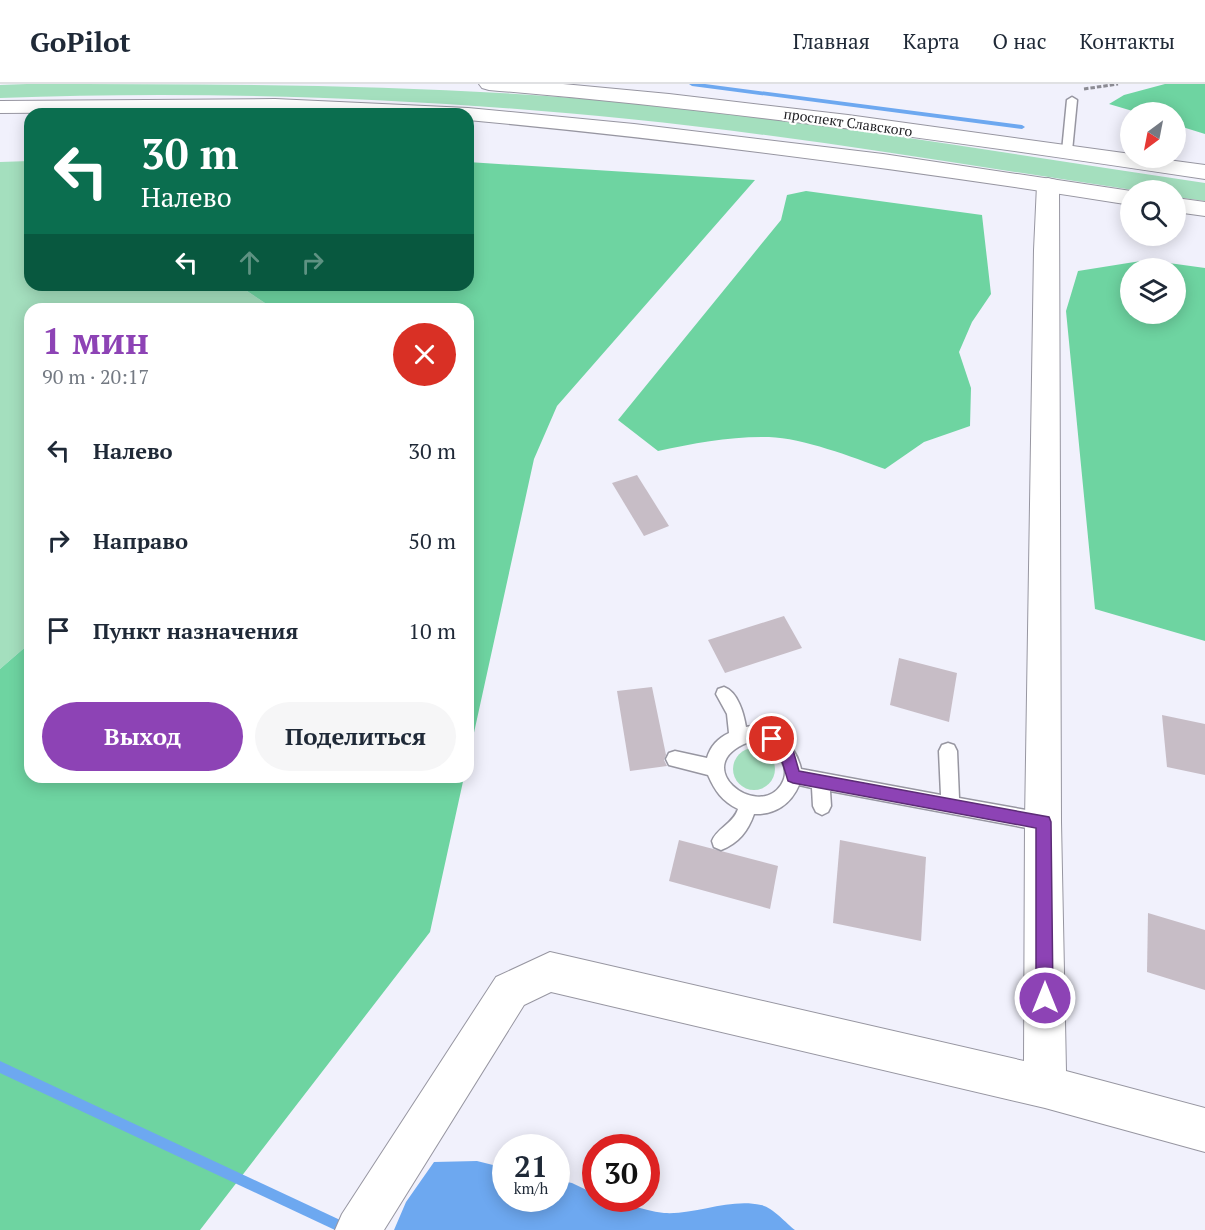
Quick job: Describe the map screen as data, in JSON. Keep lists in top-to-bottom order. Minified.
{"streets":{"main road":["проспект Славского"]},"north":"bottom left","page":{"header":"GoPilot","nav":["Главная","Карта","О нас","Контакты"],"turn":["30 m","Налево"],"heading":["1 мин","90 m · 20:17"],"list":[{"name":"Налево","value":"30 m"},{"name":"Направо","value":"50 m"},{"name":"Пункт назначения","value":"10 m"}],"buttons":["Выход","Поделиться"],"speed":"21 km/h","limit":"30"}}
